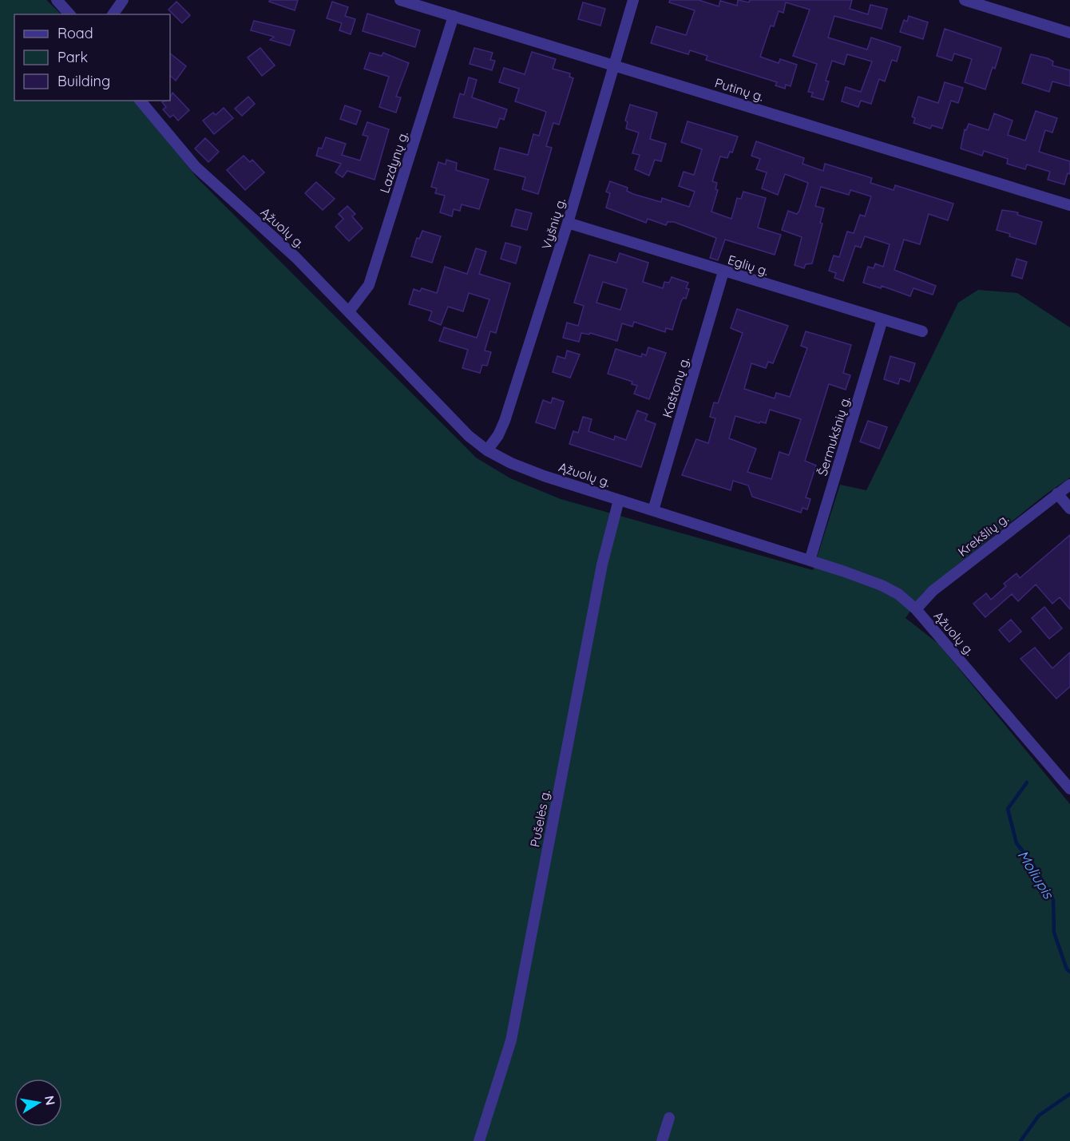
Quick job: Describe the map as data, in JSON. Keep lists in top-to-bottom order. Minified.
{"streets":{"street":["Putinų g.","Lazdynų g.","Vyšnių g.","Ąžuolų g.","Eglių g.","Kaštonų g.","Šermukšnių g.","Krekšlių g.","Pušelės g."]},"crossings":[["Putinų g.","Lazdynų g."],["Putinų g.","Vyšnių g."],["Lazdynų g.","Ąžuolų g."],["Vyšnių g.","Ąžuolų g."],["Vyšnių g.","Eglių g."],["Ąžuolų g.","Kaštonų g."],["Ąžuolų g.","Šermukšnių g."],["Ąžuolų g.","Krekšlių g."],["Ąžuolų g.","Pušelės g."],["Eglių g.","Kaštonų g."],["Eglių g.","Šermukšnių g."]],"water":["Moliupis"],"legend":["Road","Park","Building"],"north":"right"}
